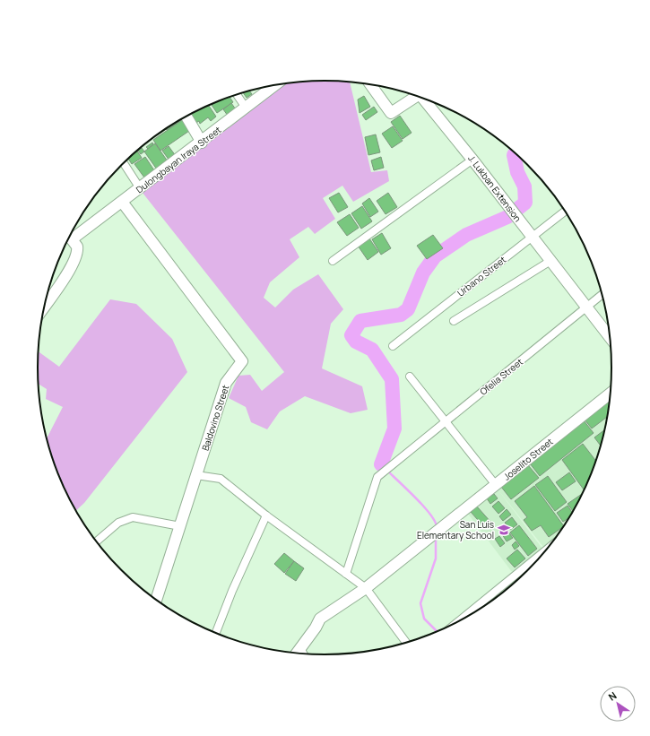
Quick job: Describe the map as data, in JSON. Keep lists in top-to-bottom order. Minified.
{"streets":{"street":["Dulongbayan Iraya Street","J. Lukban Extension","Urbano Street","Ofelia Street","Baldovino Street","Joselito Street"]},"crossings":[["Dulongbayan Iraya Street","Baldovino Street"],["J. Lukban Extension","Urbano Street"],["J. Lukban Extension","Ofelia Street"]],"places":{"school or university":["San Luis Elementary School"]},"north":"top left"}
